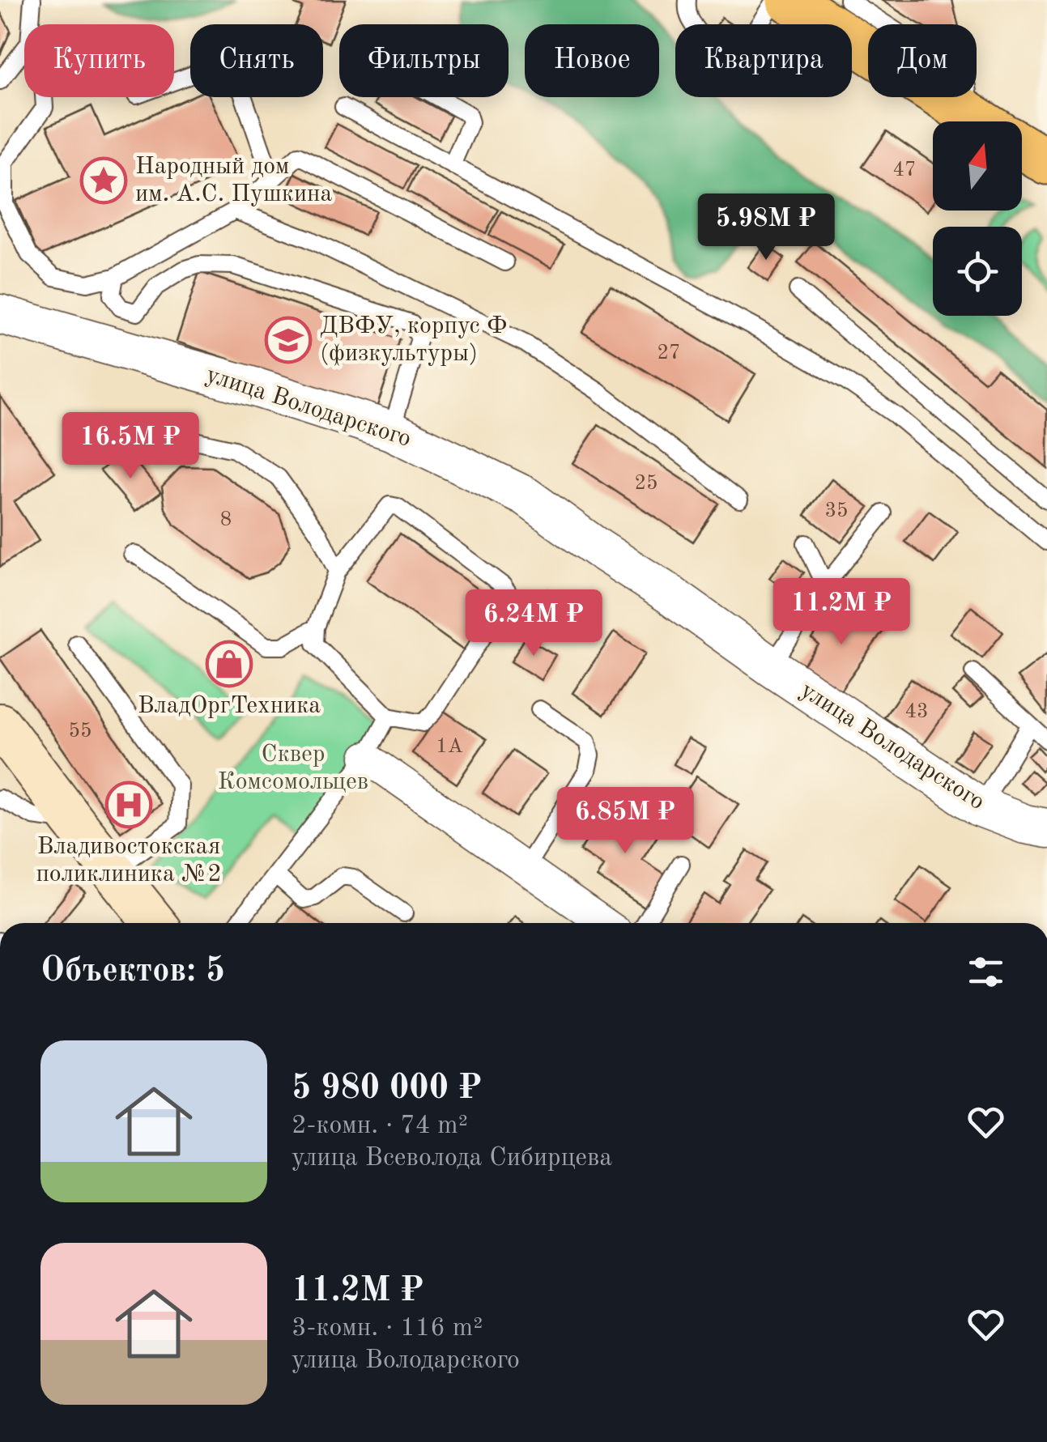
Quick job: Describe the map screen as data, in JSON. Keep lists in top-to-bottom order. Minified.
{"streets":{"street":["улица Володарского"]},"parks":["Сквер Комсомольцев"],"places":{"place":["Народный дом им. А.С. Пушкина"],"school or university":["ДВФУ, корпус Ф (физкультуры)"],"shop":["ВладОргТехника"],"hospital":["Владивостокская поликлиника №2"]},"house_numbers":["47","27","25","35","8","43","55","1А"],"north":"top","page":{"chip":["Купить","Снять","Фильтры","Новое","Квартира","Дом"],"price":["5.98M ₽","16.5M ₽","11.2M ₽","6.24M ₽","6.85M ₽"],"heading":"Объектов: 5","list":[{"name":"5 980 000 ₽","note":"2-комн. · 74 m² · улица Всеволода Сибирцева"},{"name":"11.2M ₽","note":"3-комн. · 116 m² · улица Володарского"}]}}
